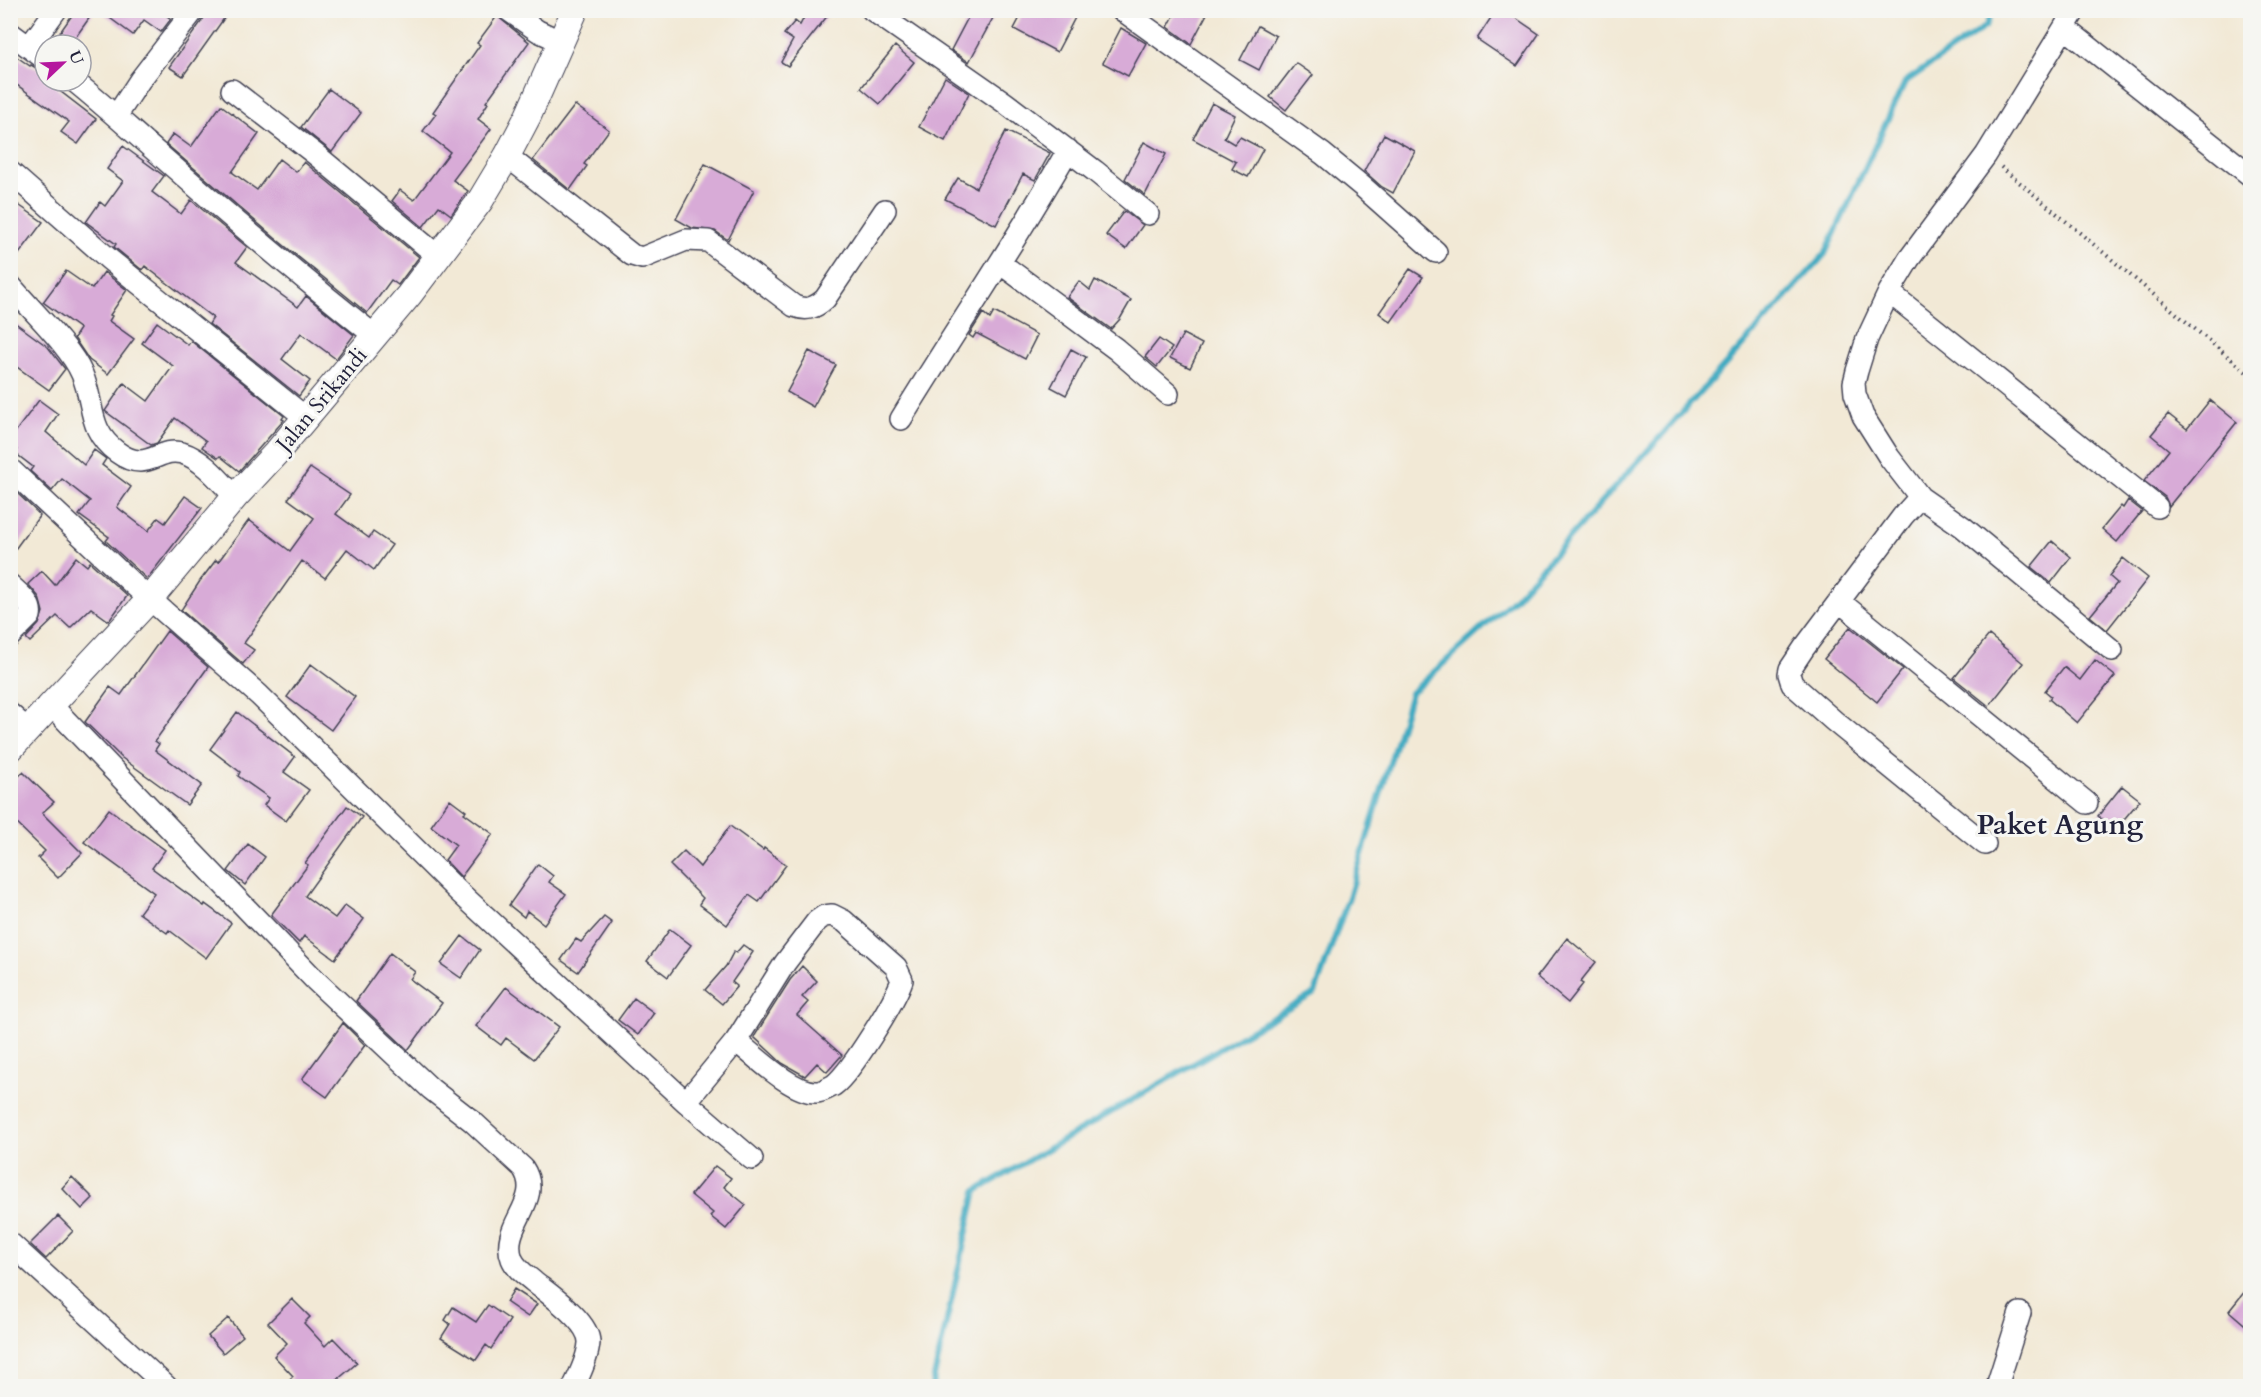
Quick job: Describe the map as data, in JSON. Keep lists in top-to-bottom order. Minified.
{"streets":{"street":["Jalan Srikandi"]},"districts":["Paket Agung"],"north":"top right"}
